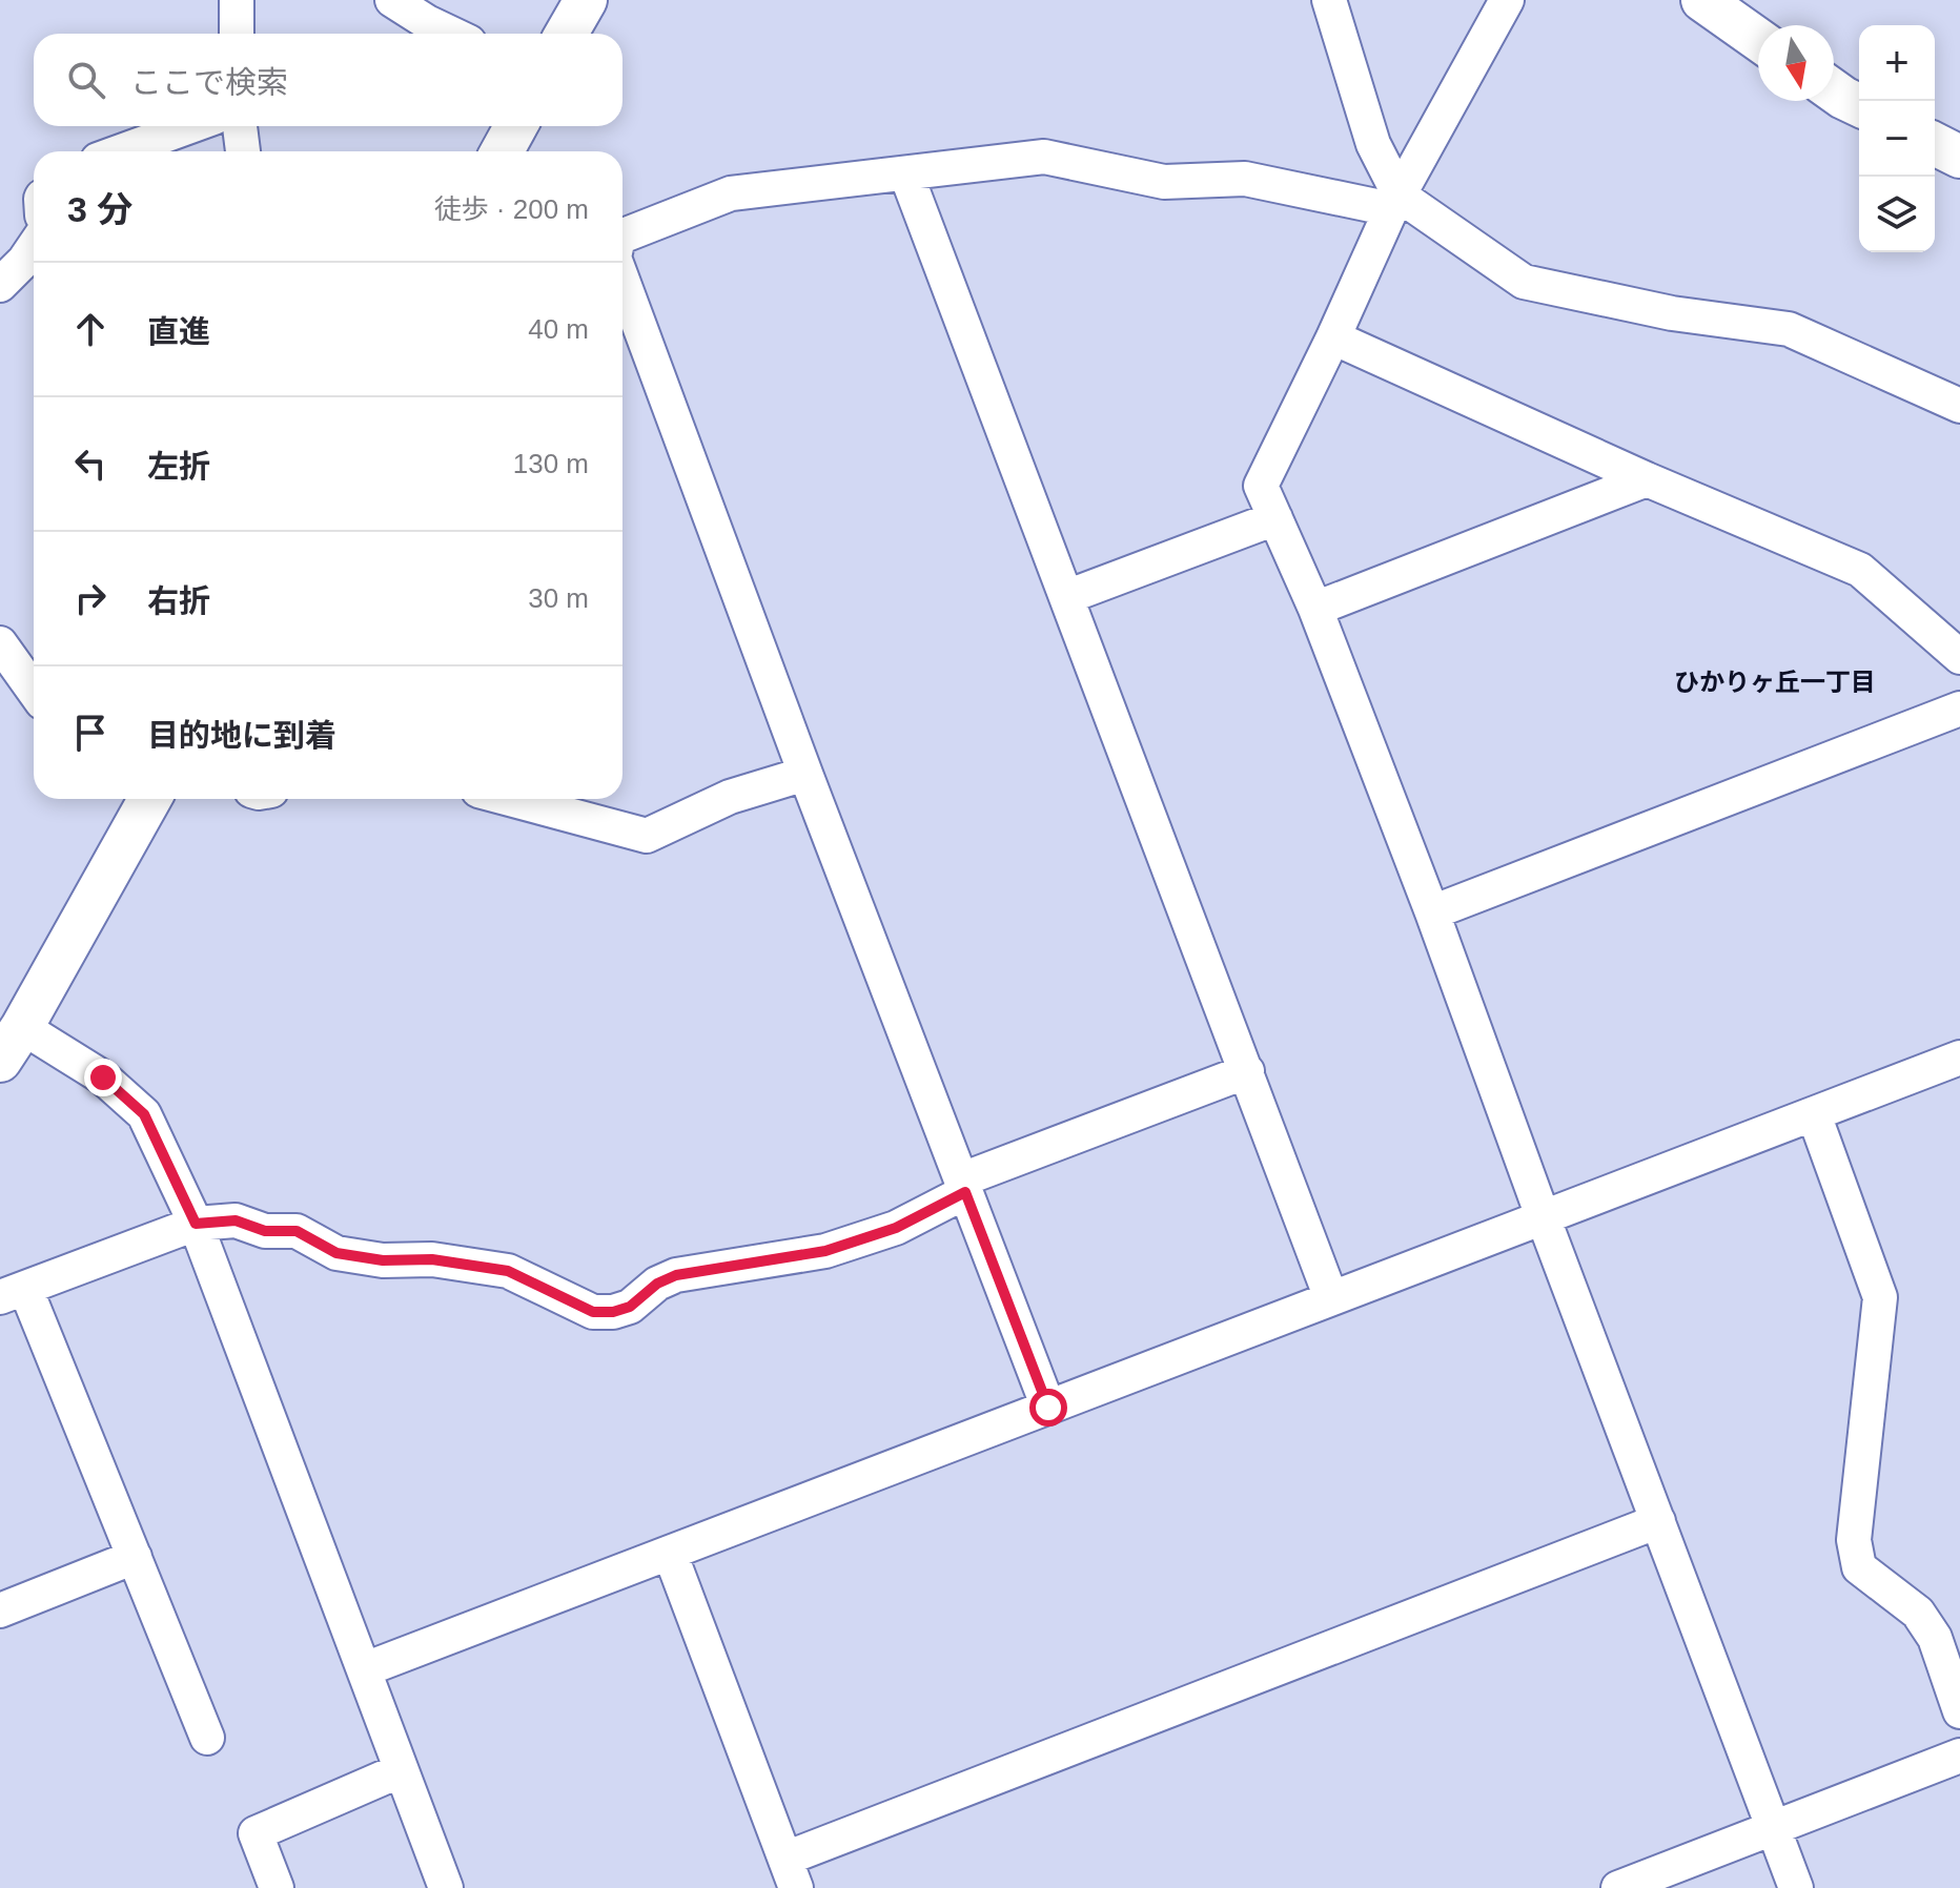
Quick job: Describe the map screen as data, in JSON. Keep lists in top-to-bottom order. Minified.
{"districts":["ひかりヶ丘一丁目"],"north":"bottom","page":{"map_buttons":["+","−"],"search":"ここで検索","heading":["3 分","徒歩 · 200 m"],"list":[["直進","40 m"],["左折","130 m"],["右折","30 m"],"目的地に到着"]}}
